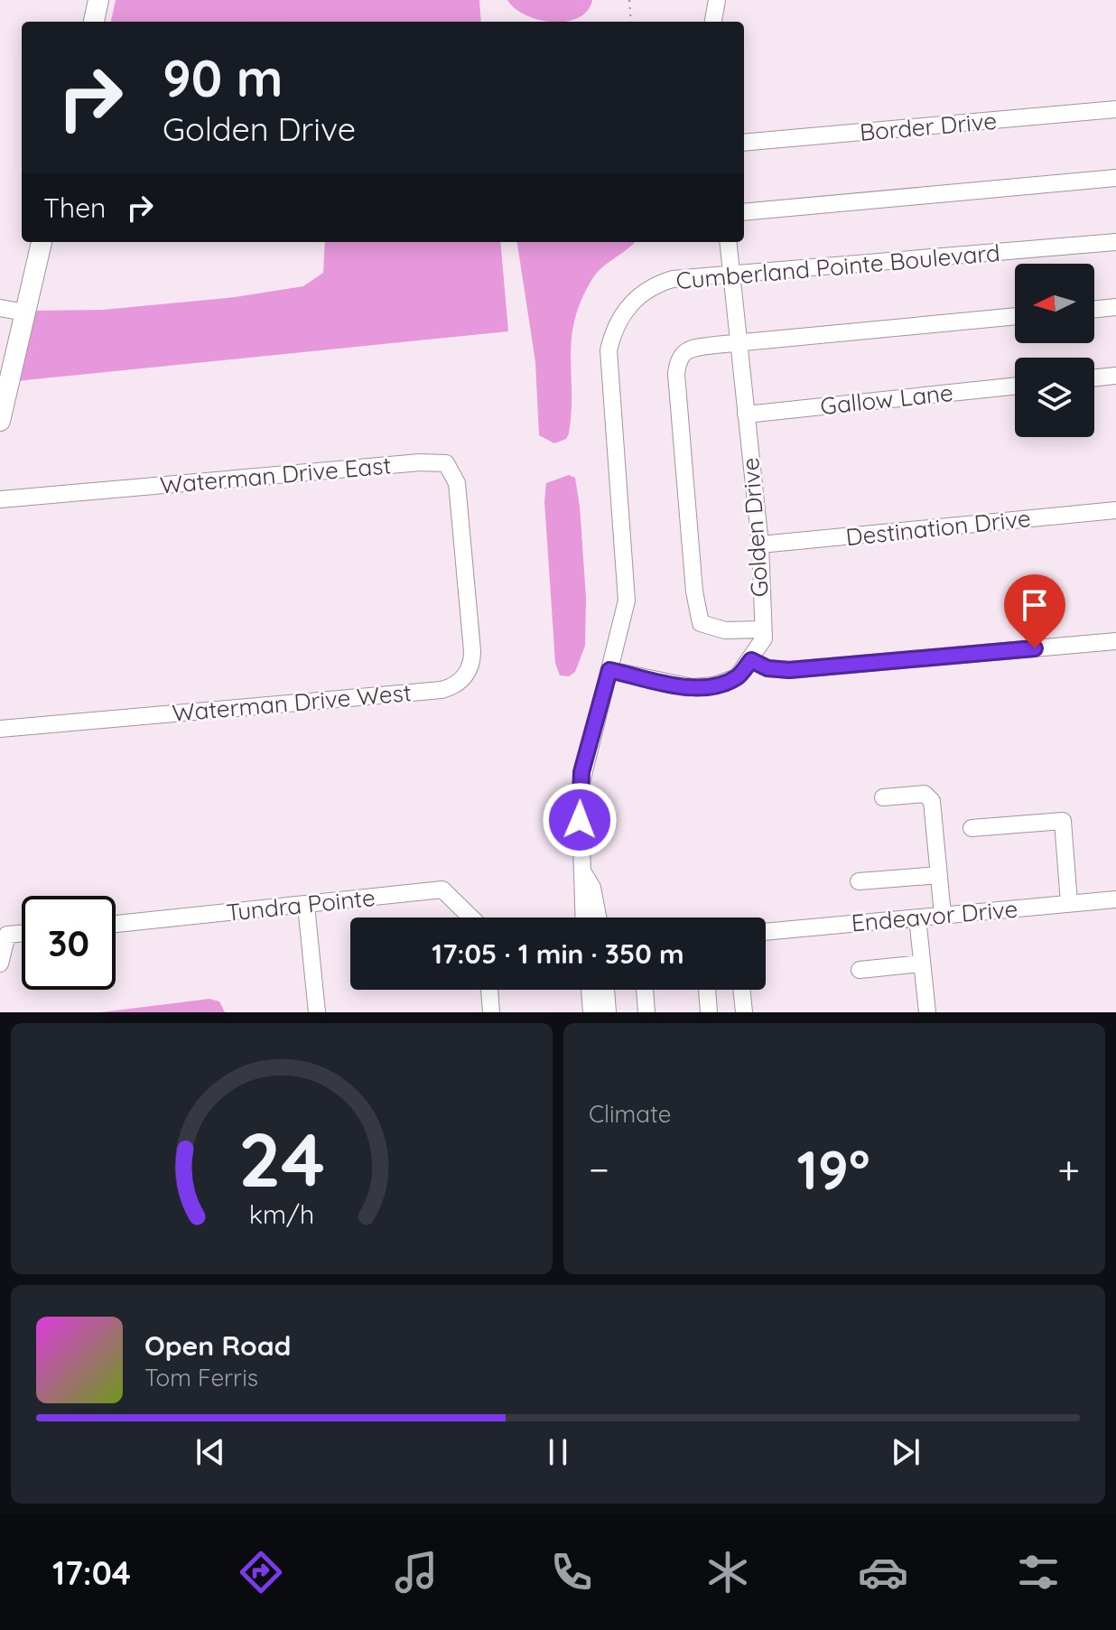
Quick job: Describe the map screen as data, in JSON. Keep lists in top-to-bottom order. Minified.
{"streets":{"street":["Border Drive","Cumberland Pointe Boulevard","Gallow Lane","Waterman Drive East","Golden Drive","Destination Drive","Waterman Drive West","Tundra Pointe","Endeavor Drive"]},"crossings":[["Cumberland Pointe Boulevard","Golden Drive"],["Gallow Lane","Golden Drive"],["Waterman Drive East","Waterman Drive West"],["Golden Drive","Destination Drive"]],"north":"left","page":{"turn":["90 m","Golden Drive"],"then":"Then","limit":"30","trip":"17:05 · 1 min · 350 m","tile":"Climate","heat":["−","19°","+"],"song":["Open Road","Tom Ferris"],"tabs":"17:04","gauge":["24","km/h"]}}
